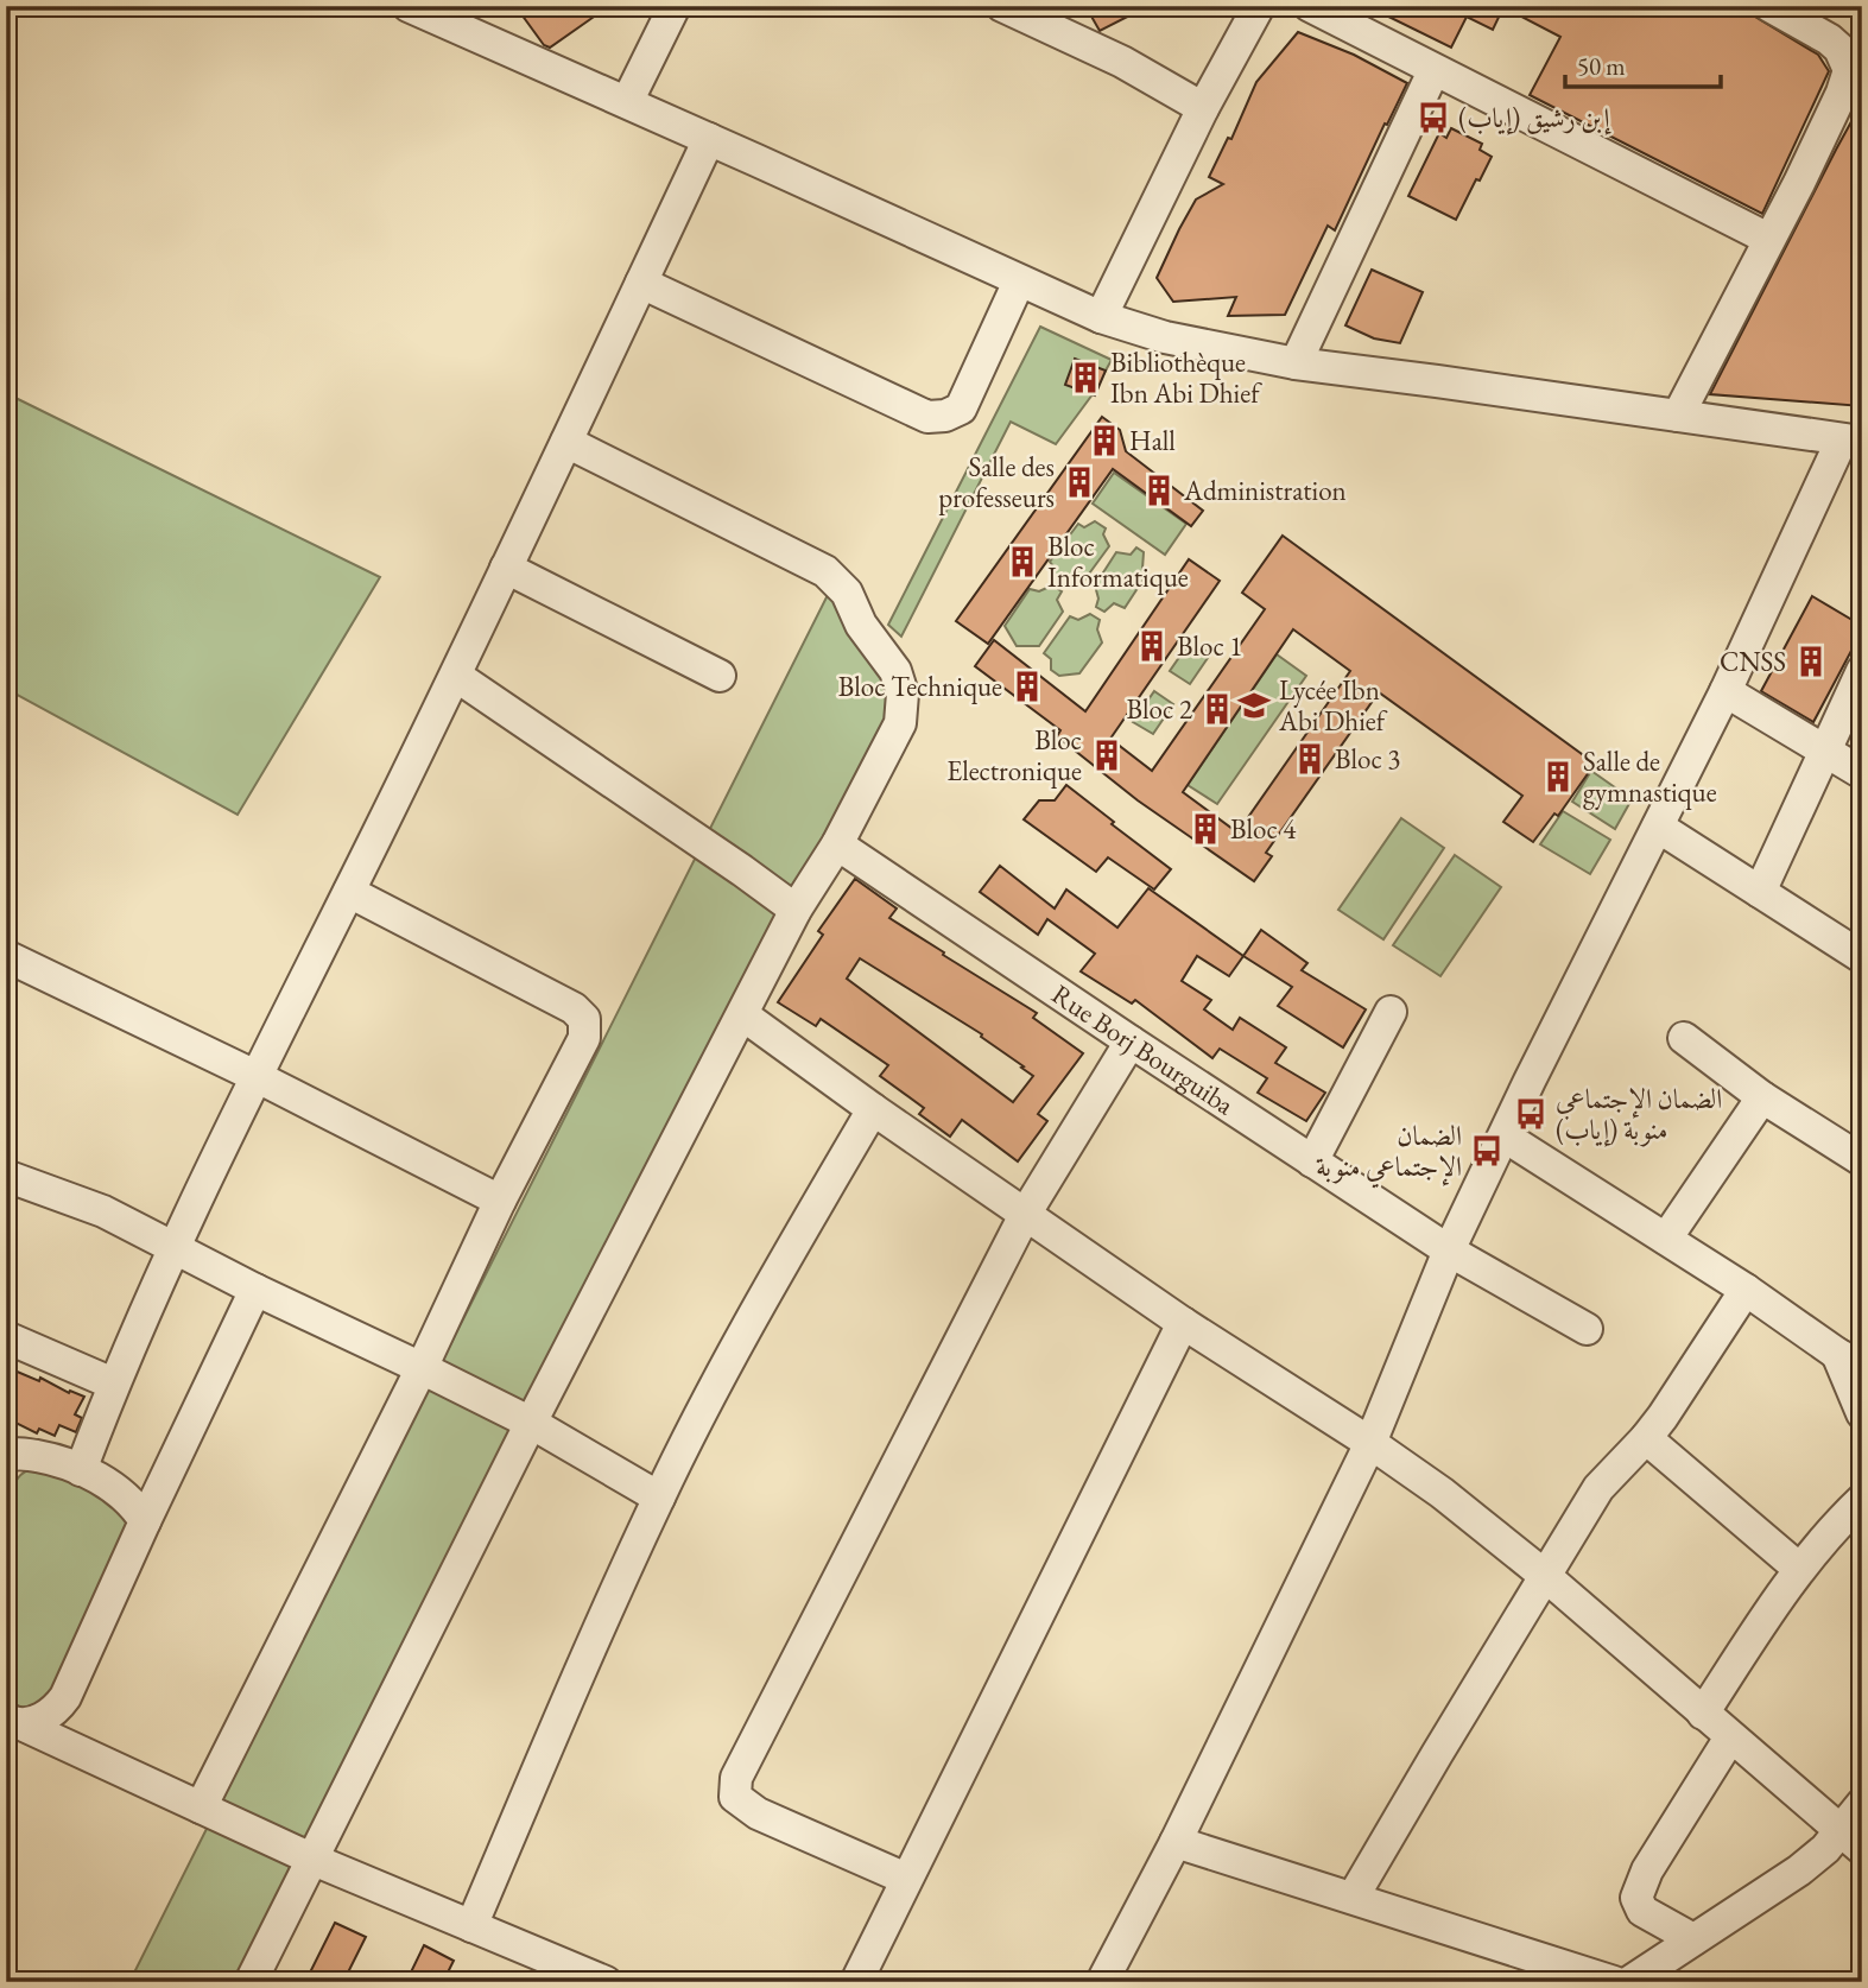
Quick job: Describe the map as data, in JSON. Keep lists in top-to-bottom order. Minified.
{"streets":{"street":["Rue Borj Bourguiba"]},"places":{"bus stop":["إبن رشيق (إياب)","الضمان الإجتماعي منوبة (إياب)","الضمان الإجتماعي منوبة"],"building":["Bibliothèque Ibn Abi Dhief","Hall","Salle des professeurs","Administration","Bloc Informatique","Bloc 1","CNSS","Bloc Technique","Bloc 2","Bloc Electronique","Bloc 3","Salle de gymnastique","Bloc 4"],"school or university":["Lycée Ibn Abi Dhief"]},"scale_bar":"50 m"}
